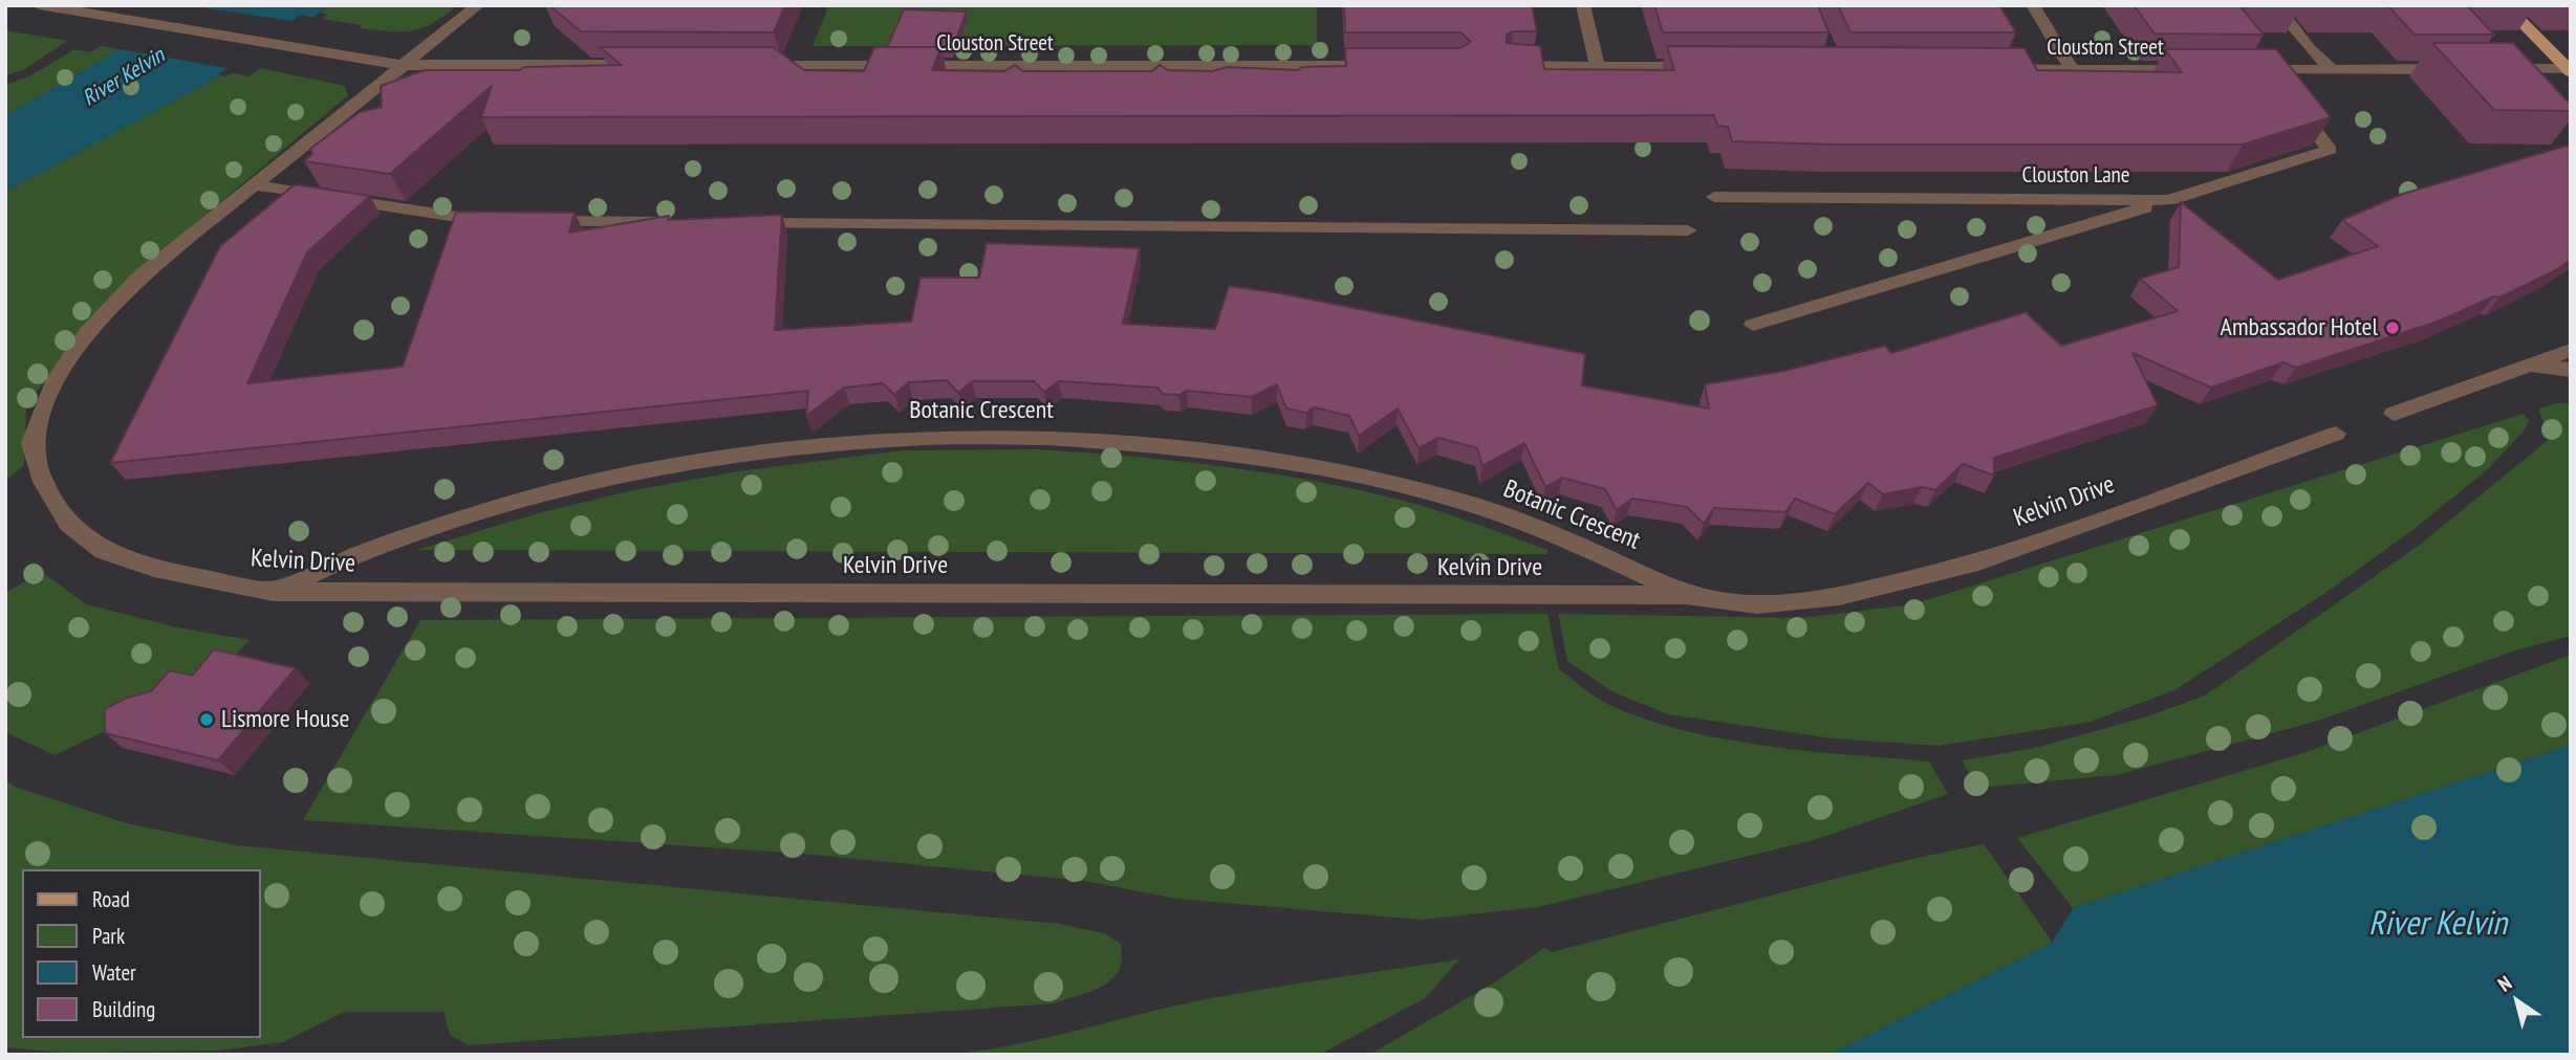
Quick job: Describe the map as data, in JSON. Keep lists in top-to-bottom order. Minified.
{"streets":{"street":["Clouston Street","Clouston Lane","Botanic Crescent","Kelvin Drive"]},"crossings":[["Botanic Crescent","Kelvin Drive"]],"water":["River Kelvin"],"places":["Ambassador Hotel","Lismore House"],"legend":["Road","Park","Water","Building"],"north":"top left"}
